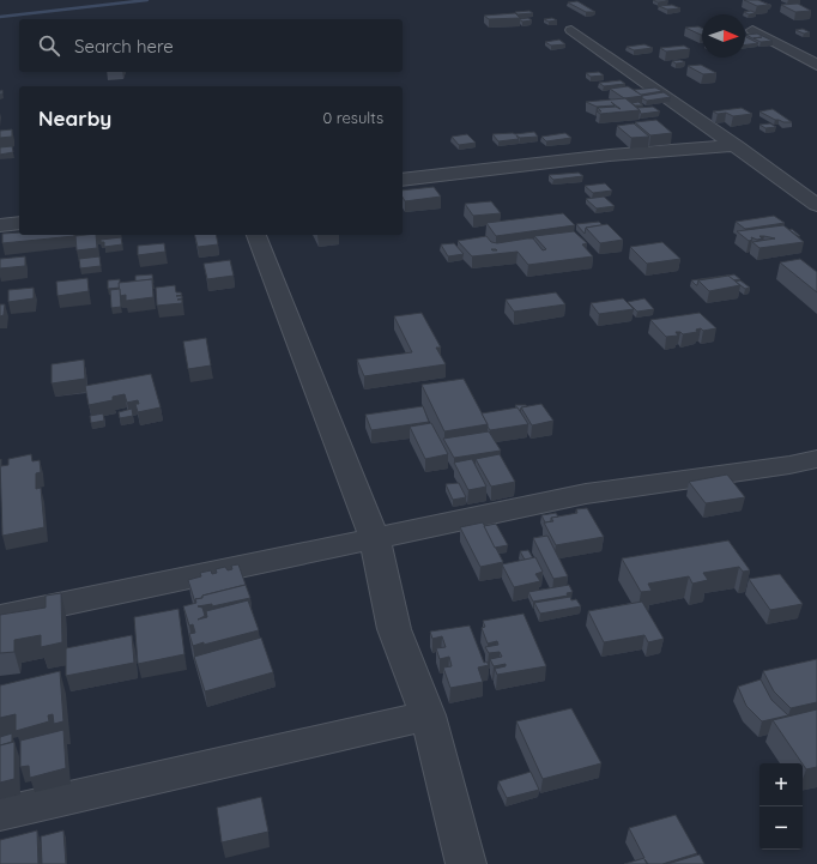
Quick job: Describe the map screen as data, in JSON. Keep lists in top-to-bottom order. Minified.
{"north":"right","page":{"search":"Search here","heading":["Nearby","0 results"],"map_buttons":["+","−"]}}
